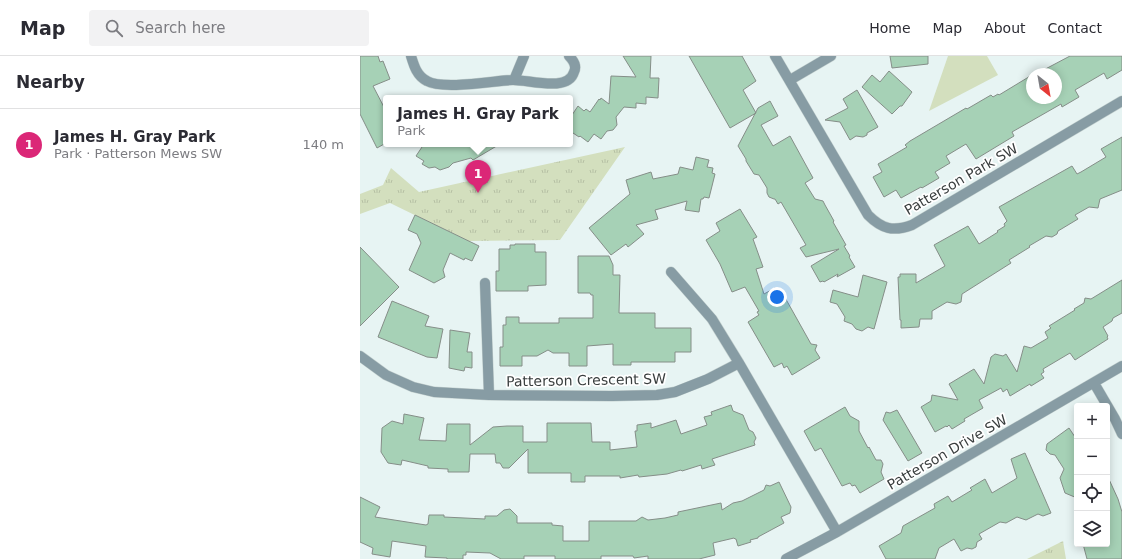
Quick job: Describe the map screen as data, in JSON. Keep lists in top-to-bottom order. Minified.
{"streets":{"street":["Patterson Park SW","Patterson Crescent SW","Patterson Drive SW"]},"north":"bottom right","page":{"header":"Map","search":"Search here","nav":["Home","Map","About","Contact"],"heading":"Nearby","popup":["James H. Gray Park","Park"],"list":[{"mark":"1","name":"James H. Gray Park","note":"Park · Patterson Mews SW","value":"140 m"}],"pins":"1","map_buttons":["+","−"]}}
